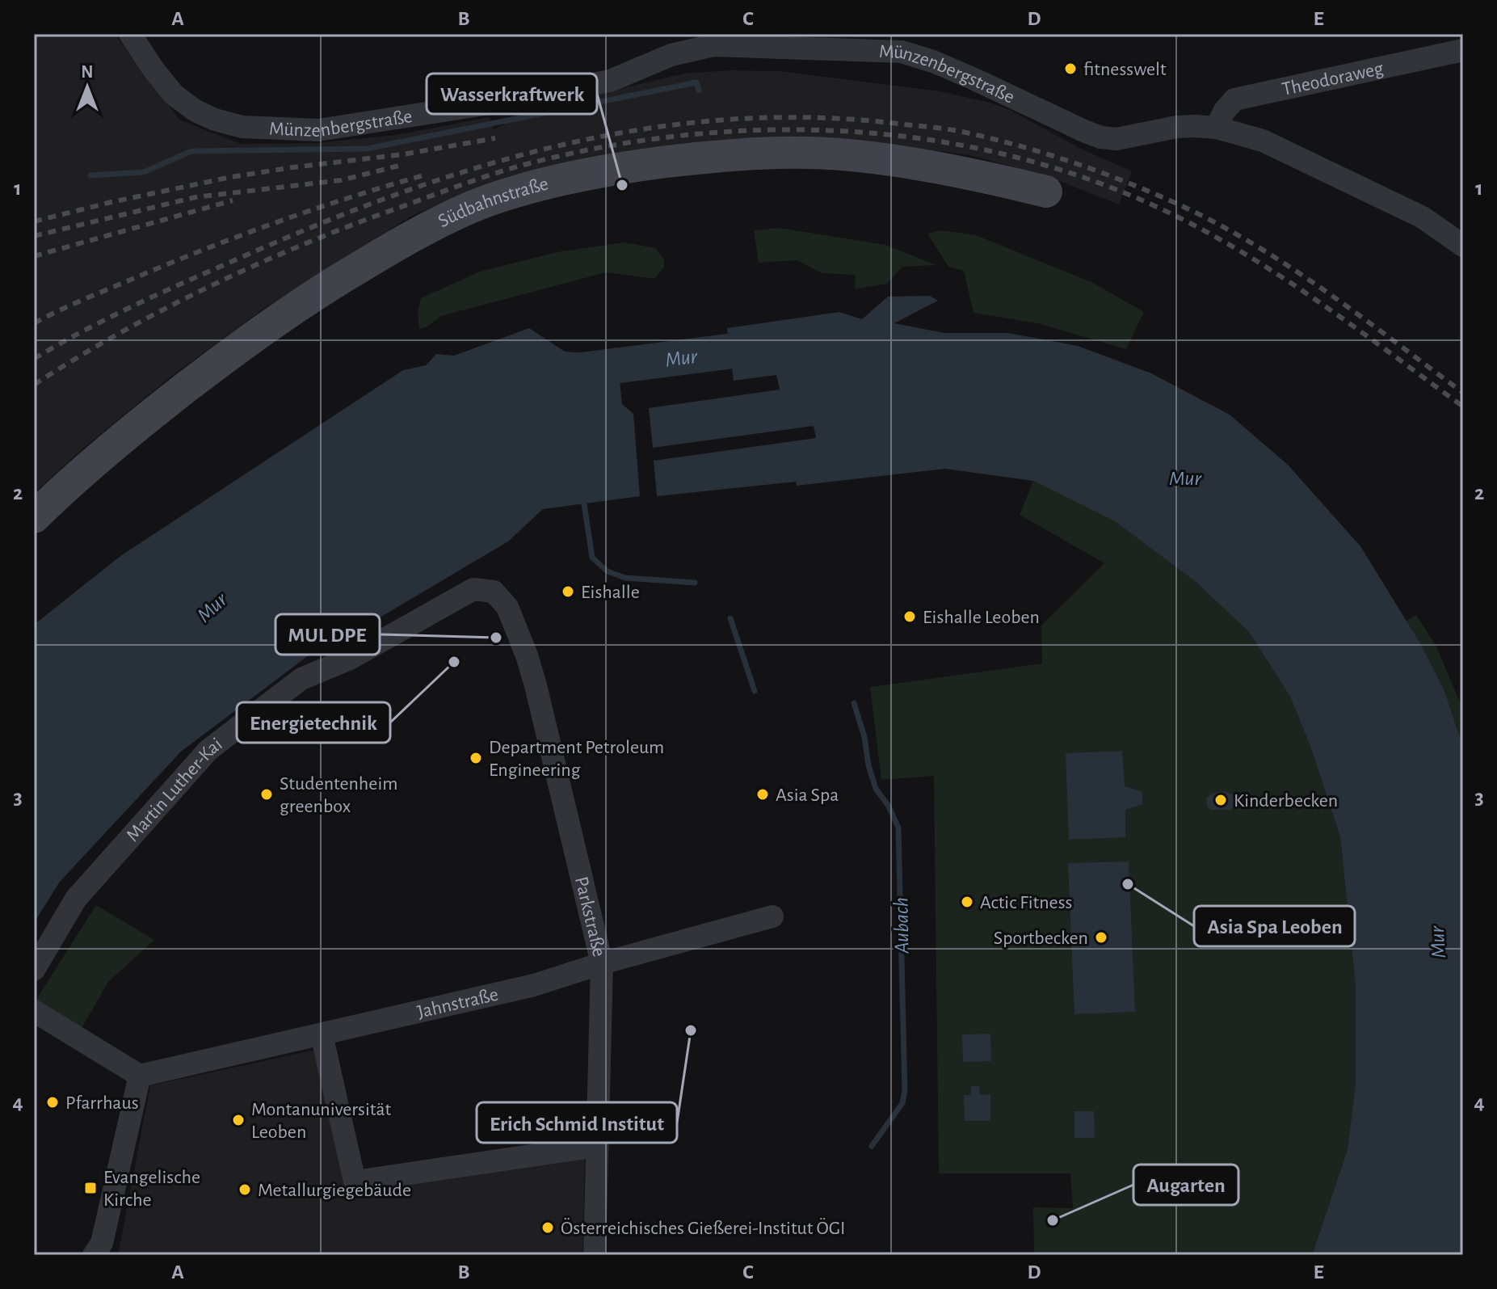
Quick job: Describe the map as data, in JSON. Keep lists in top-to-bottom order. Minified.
{"streets":{"main road":["Südbahnstraße"],"street":["Münzenbergstraße","Theodoraweg","Martin Luther-Kai","Parkstraße","Jahnstraße"]},"crossings":[["Münzenbergstraße","Theodoraweg"],["Martin Luther-Kai","Parkstraße"],["Parkstraße","Jahnstraße"]],"water":["Mur","Aubach"],"places":{"other":["fitnesswelt","Wasserkraftwerk","Eishalle","Eishalle Leoben","MUL DPE","Energietechnik","Department Petroleum Engineering","Studentenheim greenbox","Asia Spa","Kinderbecken","Asia Spa Leoben","Actic Fitness","Sportbecken","Erich Schmid Institut","Pfarrhaus","Montanuniversität Leoben","Metallurgiegebäude","Augarten","Österreichisches Gießerei-Institut ÖGI"],"transit":["Evangelische Kirche"]},"north":"top","grid":{"columns":["A","B","C","D","E"],"rows":["1","2","3","4"]}}
